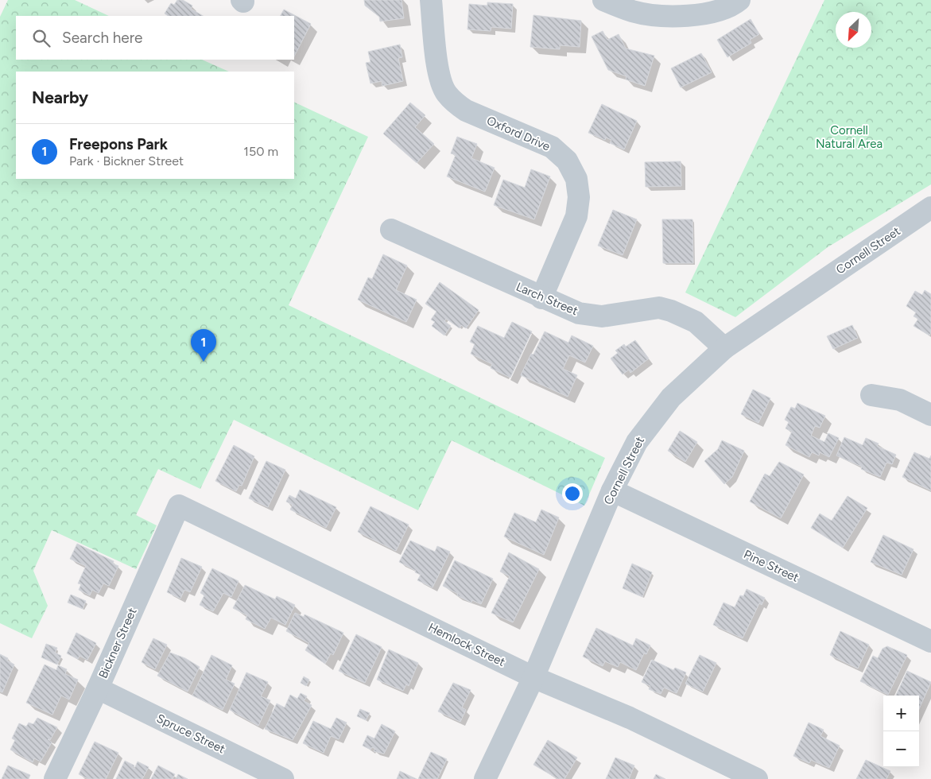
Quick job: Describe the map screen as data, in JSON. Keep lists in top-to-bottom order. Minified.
{"streets":{"street":["Oxford Drive","Cornell Street","Larch Street","Pine Street","Bickner Street","Hemlock Street","Spruce Street"]},"crossings":[["Oxford Drive","Larch Street"],["Cornell Street","Larch Street"],["Cornell Street","Pine Street"],["Cornell Street","Hemlock Street"],["Bickner Street","Hemlock Street"],["Bickner Street","Spruce Street"]],"parks":["Cornell Natural Area"],"north":"bottom left","page":{"search":"Search here","heading":"Nearby","list":[{"mark":"1","name":"Freepons Park","note":"Park · Bickner Street","value":"150 m"}],"pins":"1","map_buttons":["+","−"]}}
